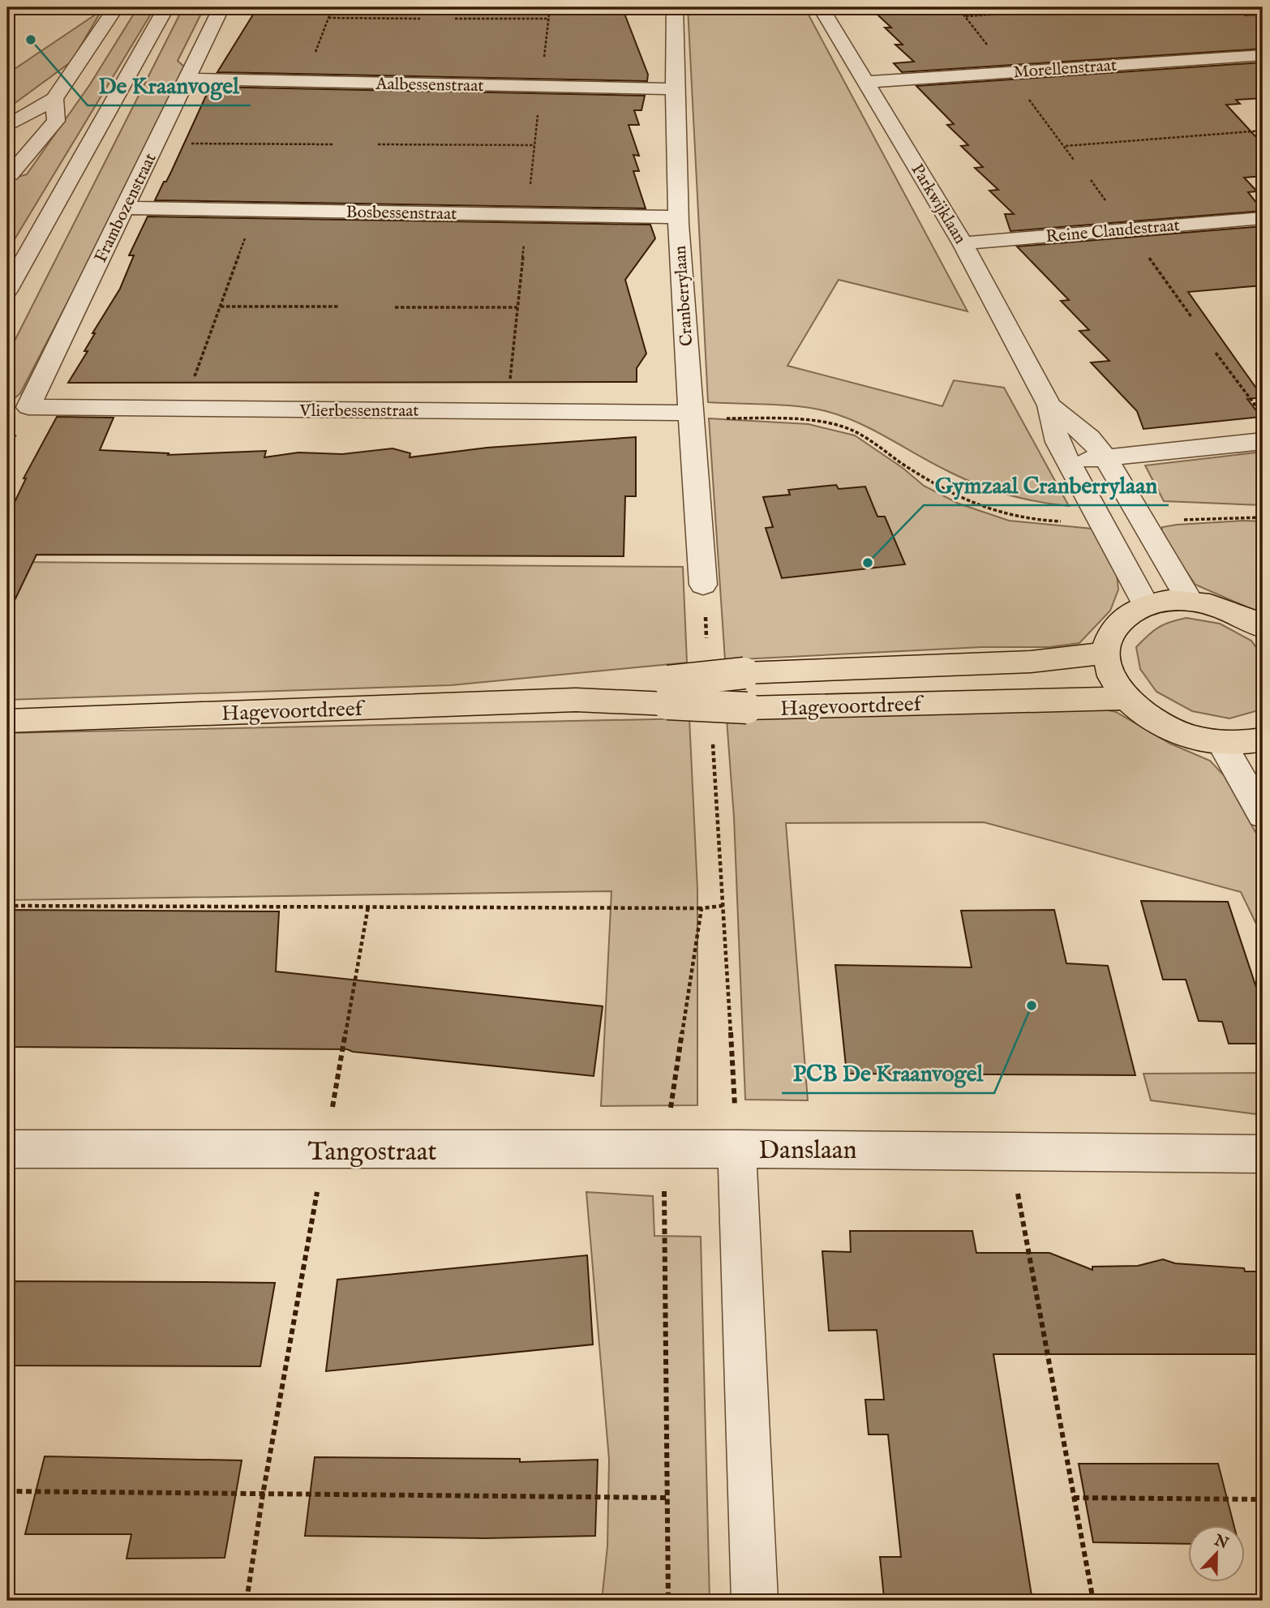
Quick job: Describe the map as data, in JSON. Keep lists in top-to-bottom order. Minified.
{"streets":{"main road":["Hagevoortdreef"],"street":["Morellenstraat","Aalbessenstraat","Parkwijklaan","Frambozenstraat","Bosbessenstraat","Reine Claudestraat","Cranberrylaan","Vlierbessenstraat","Danslaan","Tangostraat"]},"crossings":[["Morellenstraat","Parkwijklaan"],["Aalbessenstraat","Frambozenstraat"],["Aalbessenstraat","Cranberrylaan"],["Parkwijklaan","Reine Claudestraat"],["Frambozenstraat","Bosbessenstraat"],["Frambozenstraat","Vlierbessenstraat"],["Bosbessenstraat","Cranberrylaan"],["Cranberrylaan","Vlierbessenstraat"],["Danslaan","Tangostraat"]],"places":["De Kraanvogel","Gymzaal Cranberrylaan","PCB De Kraanvogel"],"north":"top"}
